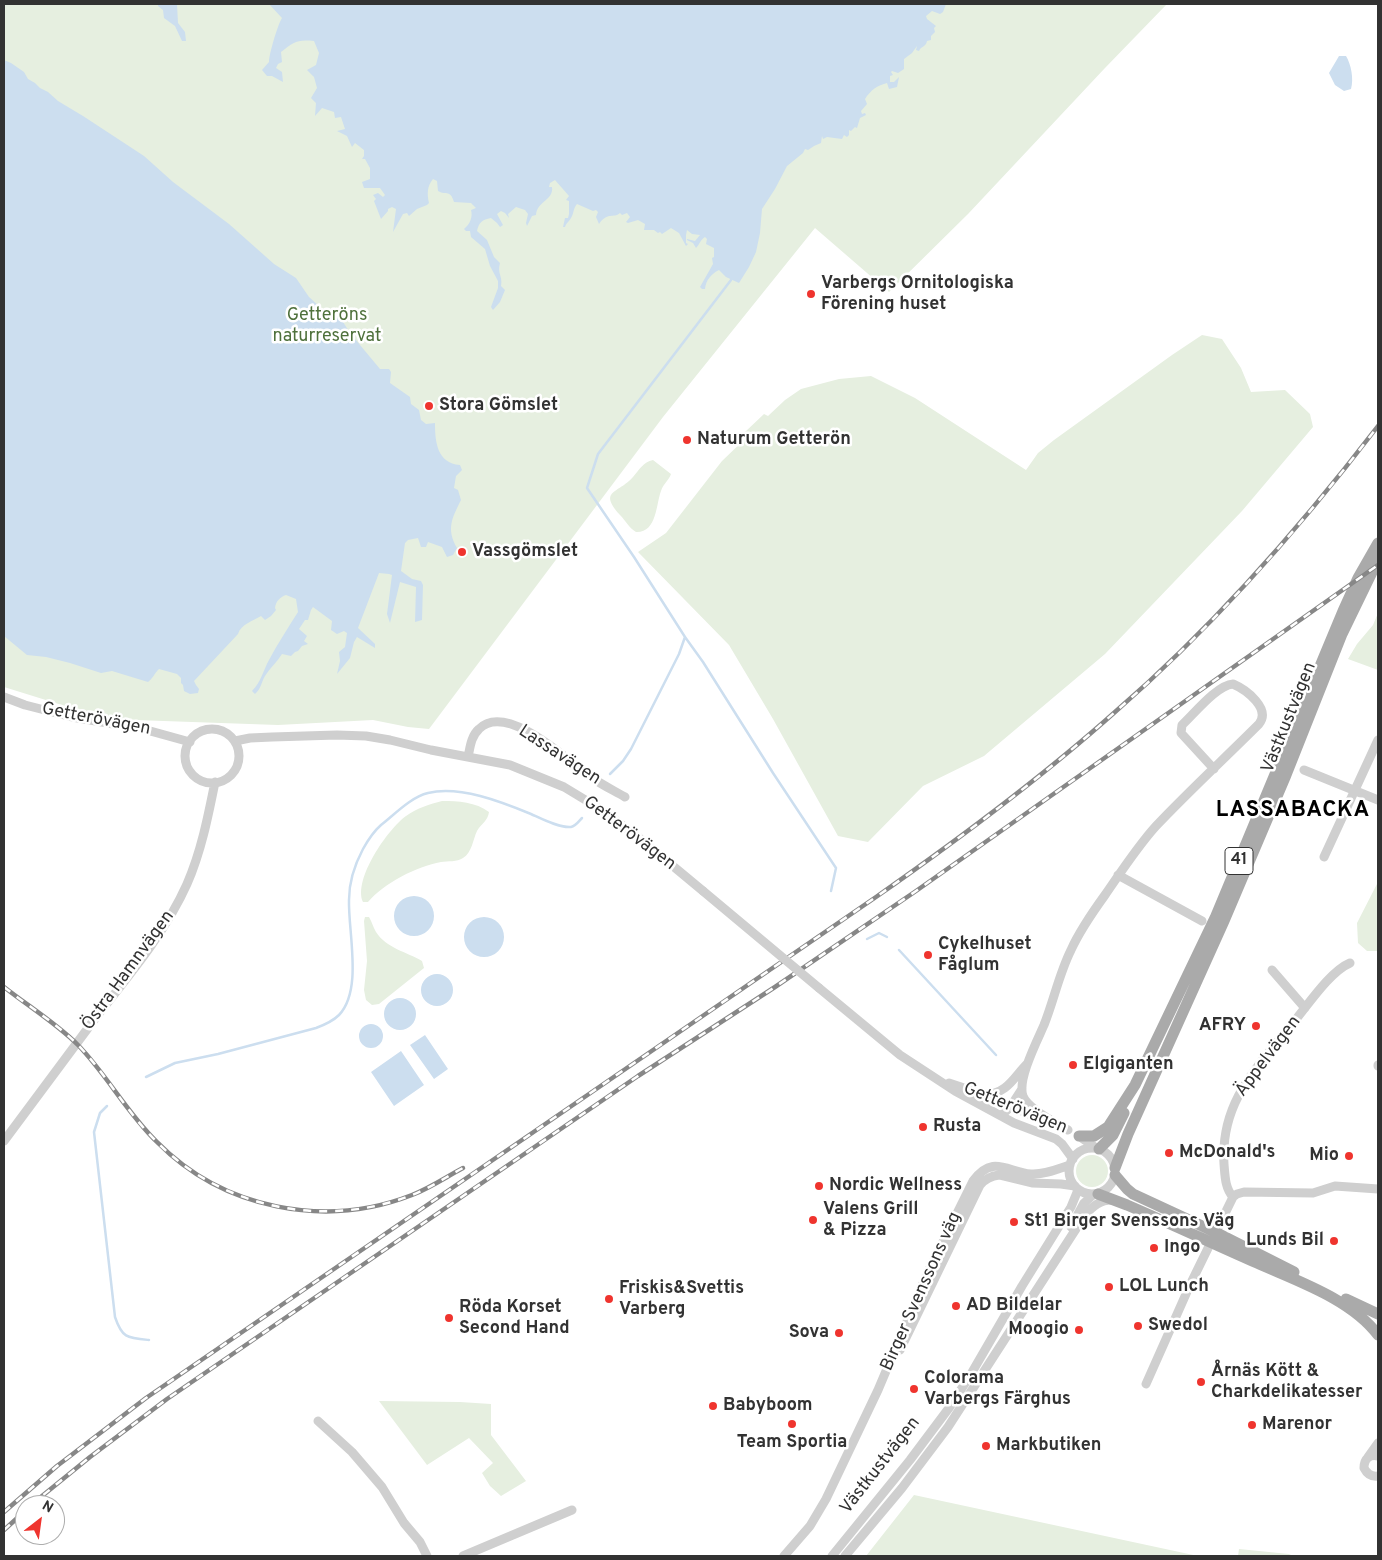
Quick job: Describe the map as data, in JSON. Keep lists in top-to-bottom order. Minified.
{"streets":{"main road":["Västkustvägen","41"],"street":["Getterövägen","Lassavägen","Östra Hamnvägen","Äppelvägen","Birger Svenssons väg"]},"crossings":[["Västkustvägen","Getterövägen"],["Västkustvägen","41"],["Västkustvägen","Birger Svenssons väg"],["Getterövägen","Lassavägen"],["Getterövägen","41"],["Getterövägen","Östra Hamnvägen"],["Getterövägen","Birger Svenssons väg"],["41","Birger Svenssons väg"]],"districts":["LASSABACKA"],"parks":["Getteröns naturreservat"],"places":["Varbergs Ornitologiska Förening huset","Stora Gömslet","Naturum Getterön","Vassgömslet","Cykelhuset Fåglum","AFRY","Elgiganten","Rusta","McDonald's","Mio","Nordic Wellness","Valens Grill & Pizza","St1 Birger Svenssons Väg","Lunds Bil","Ingo","LOL Lunch","Friskis&Svettis Varberg","AD Bildelar","Röda Korset Second Hand","Swedol","Moogio","Sova","Årnäs Kött & Charkdelikatesser","Colorama Varbergs Färghus","Babyboom","Team Sportia","Marenor","Markbutiken"],"north":"top right"}
